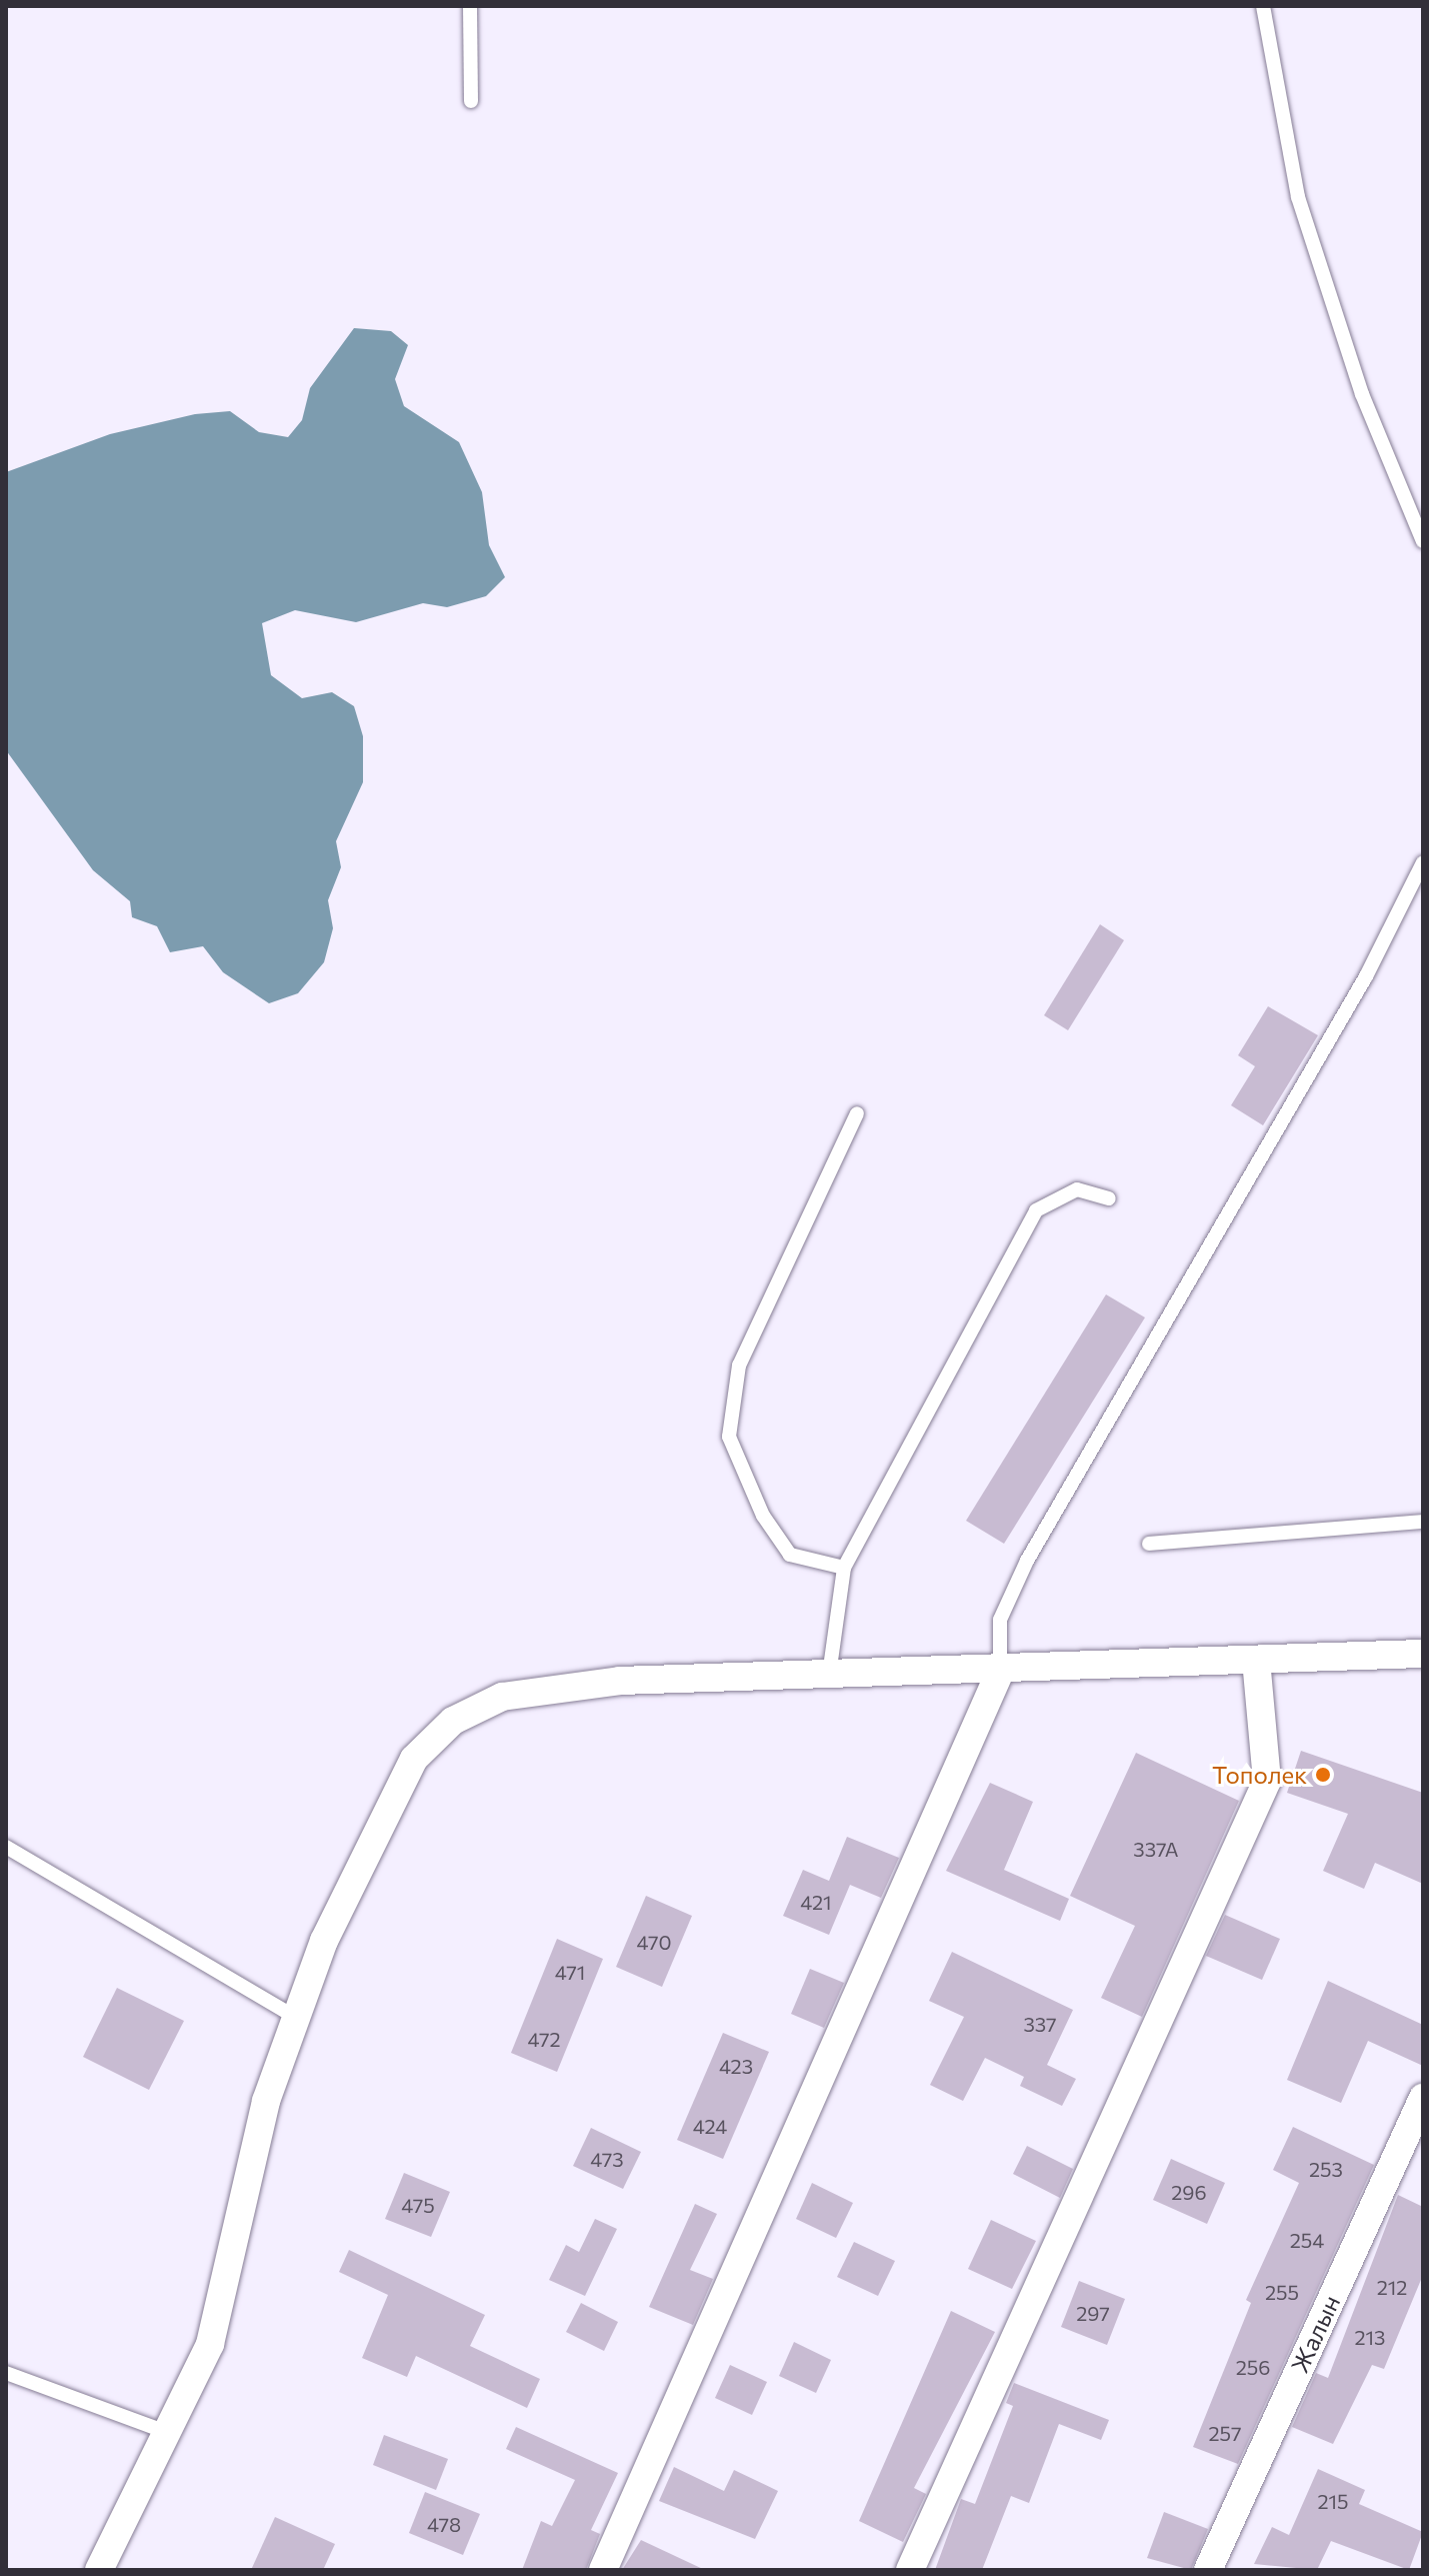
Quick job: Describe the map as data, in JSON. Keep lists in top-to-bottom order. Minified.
{"streets":{"street":["Жалын"]},"places":["Тополек"],"house_numbers":["337А","421","470","471","337","472","423","424","473","253","296","475","254","212","255","297","213","256","257","215","478"]}
